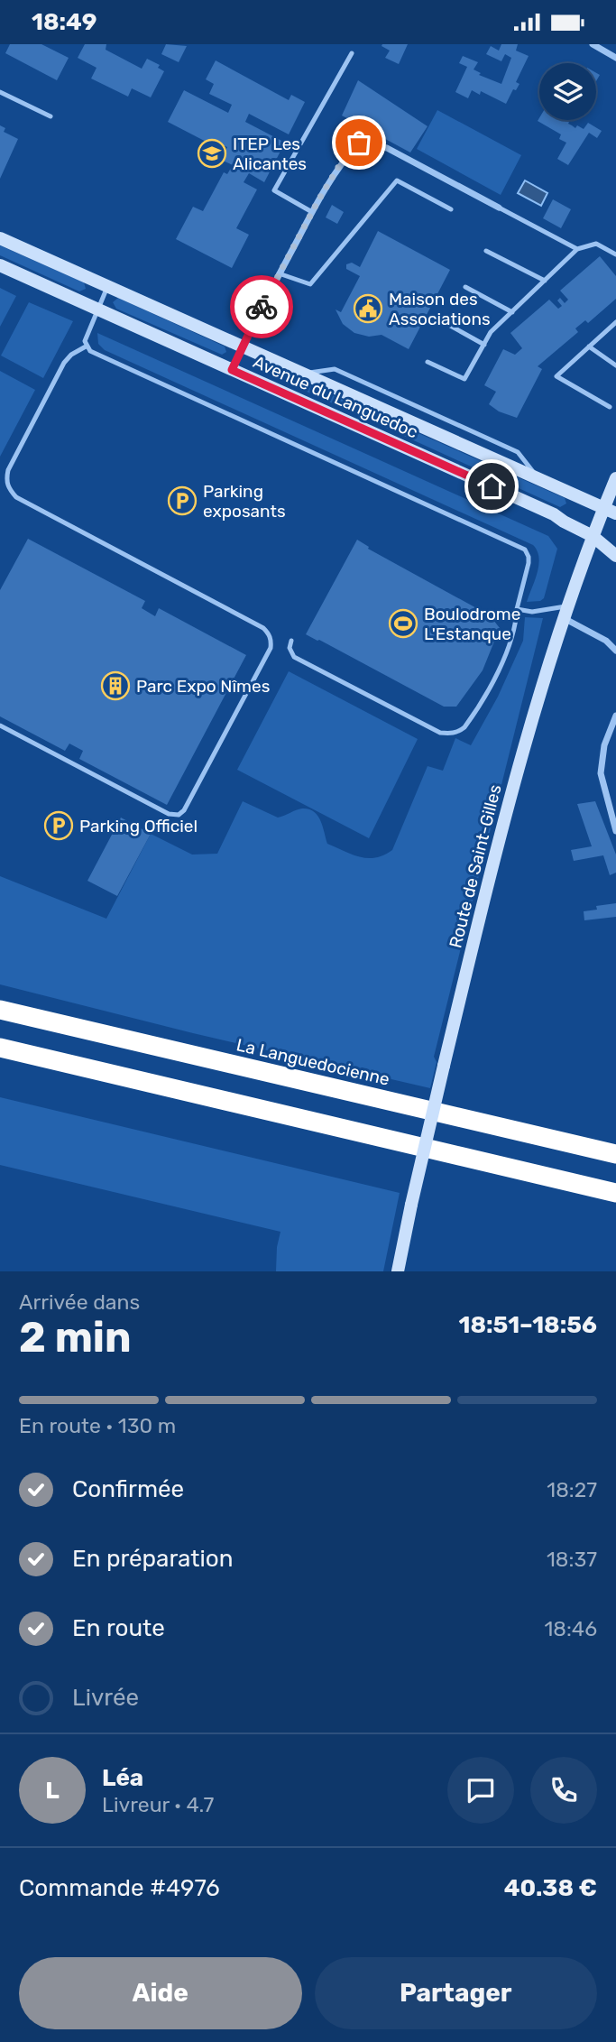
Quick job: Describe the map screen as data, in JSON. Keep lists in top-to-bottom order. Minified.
{"streets":{"highway":["La Languedocienne"],"street":["Avenue du Languedoc","Route de Saint-Gilles"]},"crossings":[["Avenue du Languedoc","Route de Saint-Gilles"]],"places":{"school or university":["ITEP Les Alicantes"],"public building":["Maison des Associations"],"parking":["Parking exposants","Parking Officiel"],"sports":["Boulodrome L'Estanque"],"building":["Parc Expo Nîmes"]},"page":{"status":"18:49","heading":["2 min","Arrivée dans","18:51–18:56"],"panel":["Léa","Livreur · 4.7","Commande #4976","40.38 €"],"bar":"En route · 130 m","list":[["Confirmée","18:27"],["En préparation","18:37"],["En route","18:46"],"Livrée"],"round":"L","buttons":["Aide","Partager"]}}
